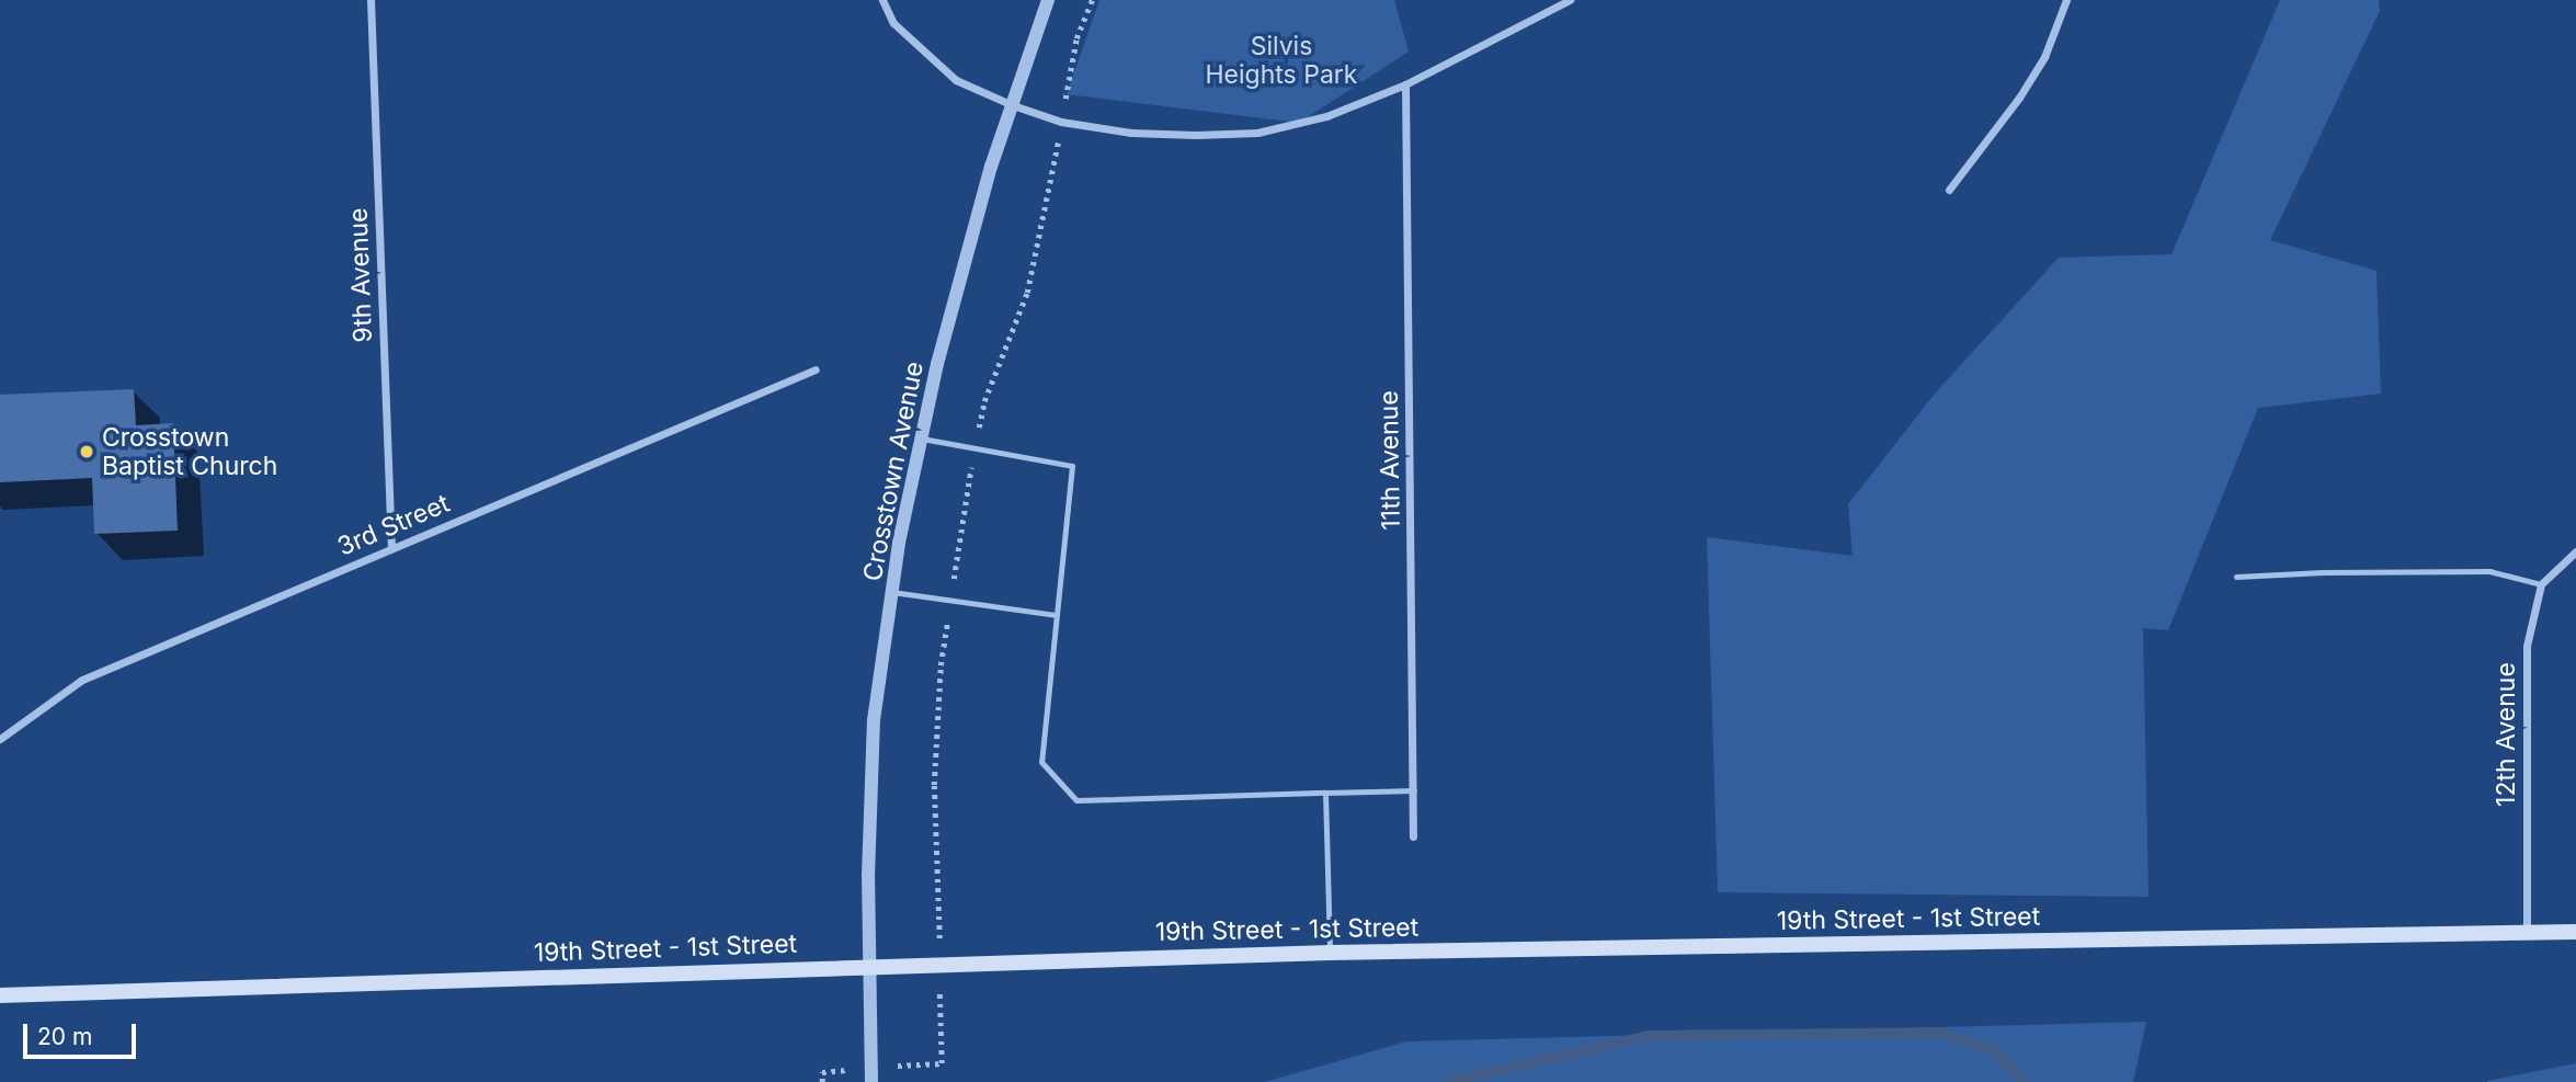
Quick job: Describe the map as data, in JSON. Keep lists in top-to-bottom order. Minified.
{"streets":{"main road":["19th Street - 1st Street"],"street":["9th Avenue","11th Avenue","Crosstown Avenue","3rd Street","12th Avenue"]},"crossings":[["9th Avenue","3rd Street"],["Crosstown Avenue","19th Street - 1st Street"],["12th Avenue","19th Street - 1st Street"]],"parks":["Silvis Heights Park"],"places":["Crosstown Baptist Church"],"scale_bar":"20 m"}
